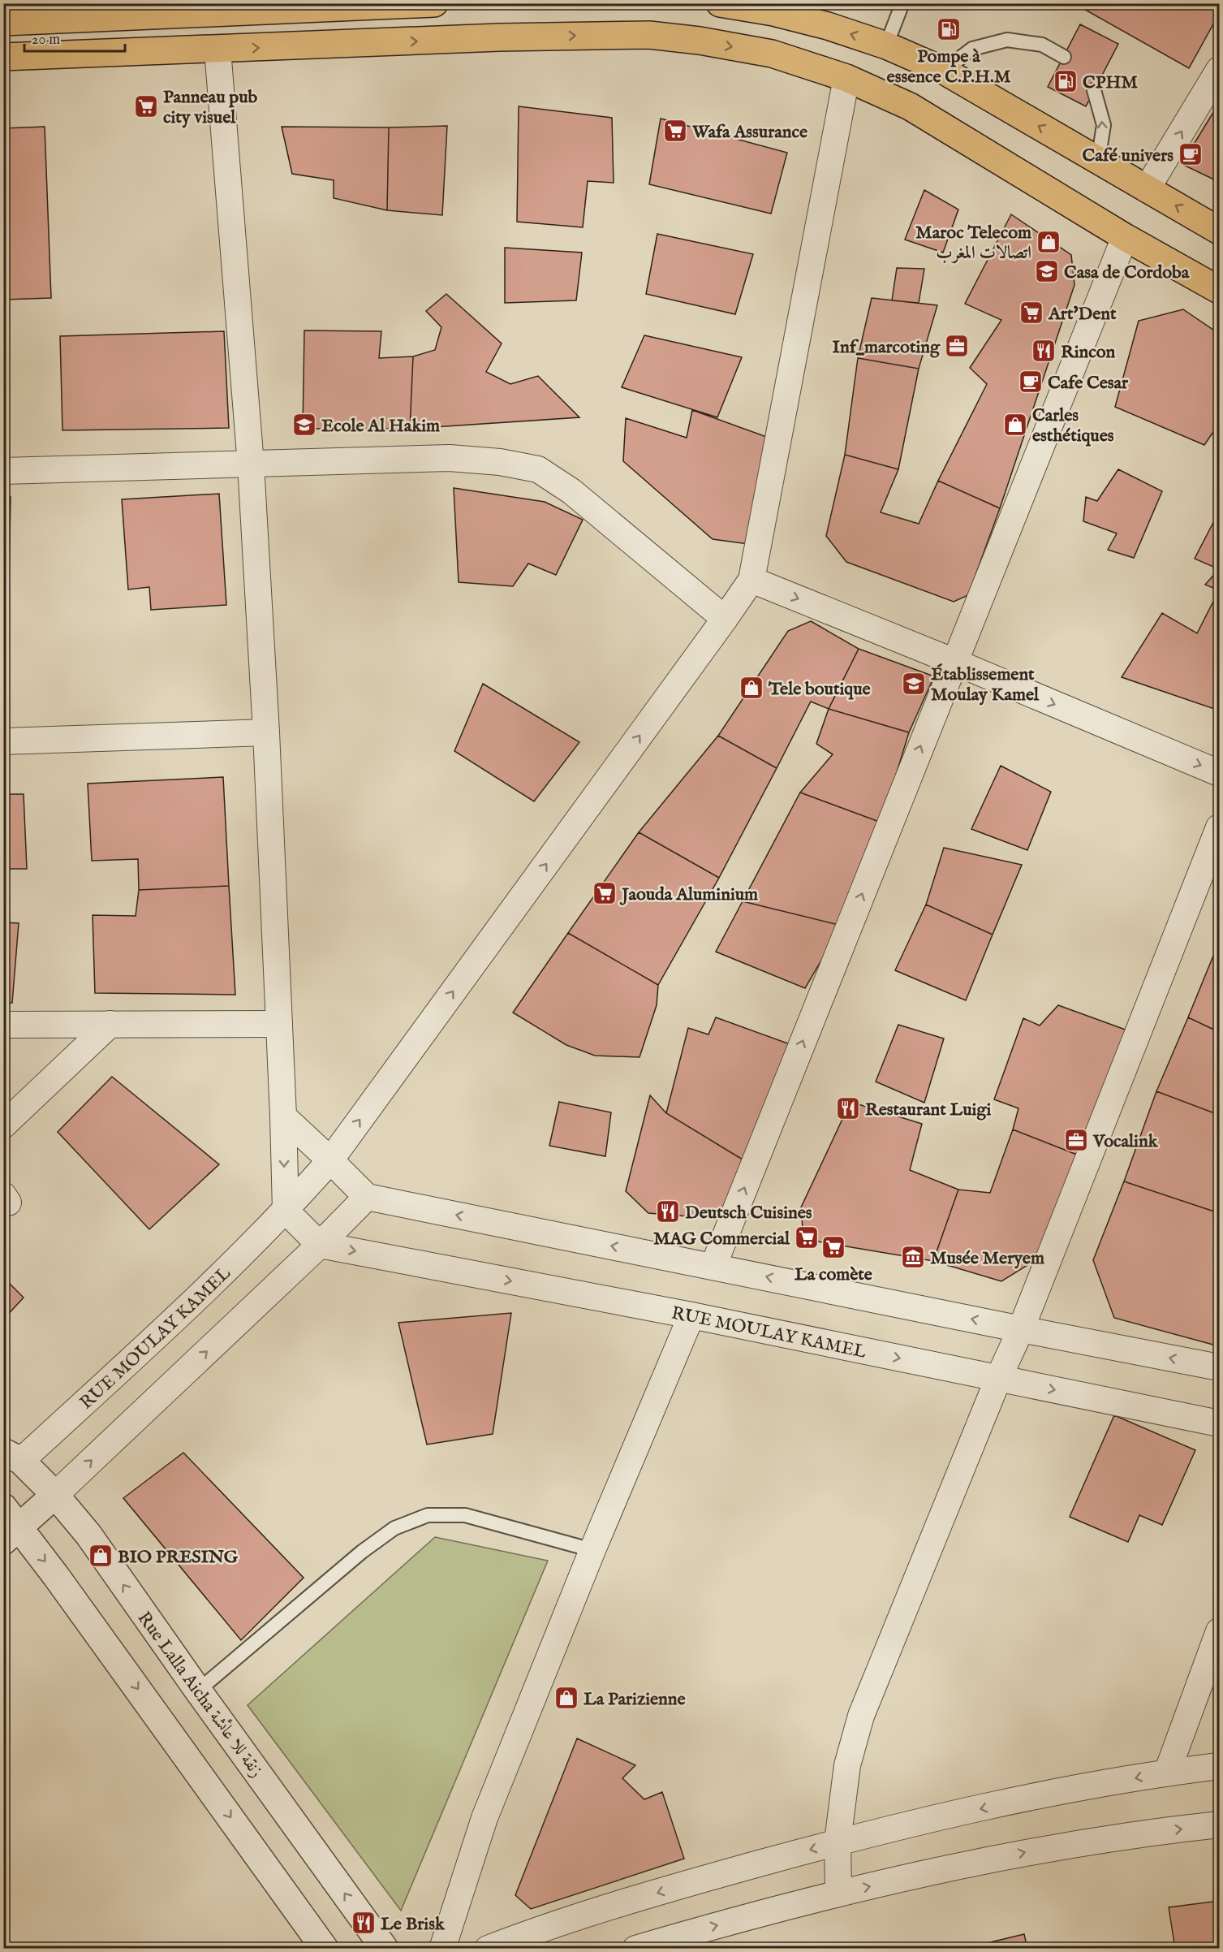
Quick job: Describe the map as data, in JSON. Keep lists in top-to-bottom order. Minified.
{"streets":{"street":["RUE MOULAY KAMEL","Rue Lalla Aicha زنقة للا عائشة"]},"crossings":[["RUE MOULAY KAMEL","Rue Lalla Aicha زنقة للا عائشة"]],"one_way":["RUE MOULAY KAMEL"],"places":{"fuel station":["Pompe à essence C.P.H.M","CPHM"],"supermarket":["Panneau pub city visuel","Wafa Assurance","Art'Dent","Jaouda Aluminium","MAG Commercial","La comète"],"cafe":["Café univers","Cafe Cesar"],"shop":["Maroc Telecom اتصالات المغرب","Carles esthétiques","Tele boutique","BIO PRESING","La Parizienne"],"school or university":["Casa de Cordoba","Ecole Al Hakim","Établissement Moulay Kamel"],"office":["Inf_marcoting","Vocalink"],"restaurant":["Rincon","Restaurant Luigi","Deutsch Cuisines","Le Brisk"],"museum":["Musée Meryem"]},"scale_bar":"20 m"}
